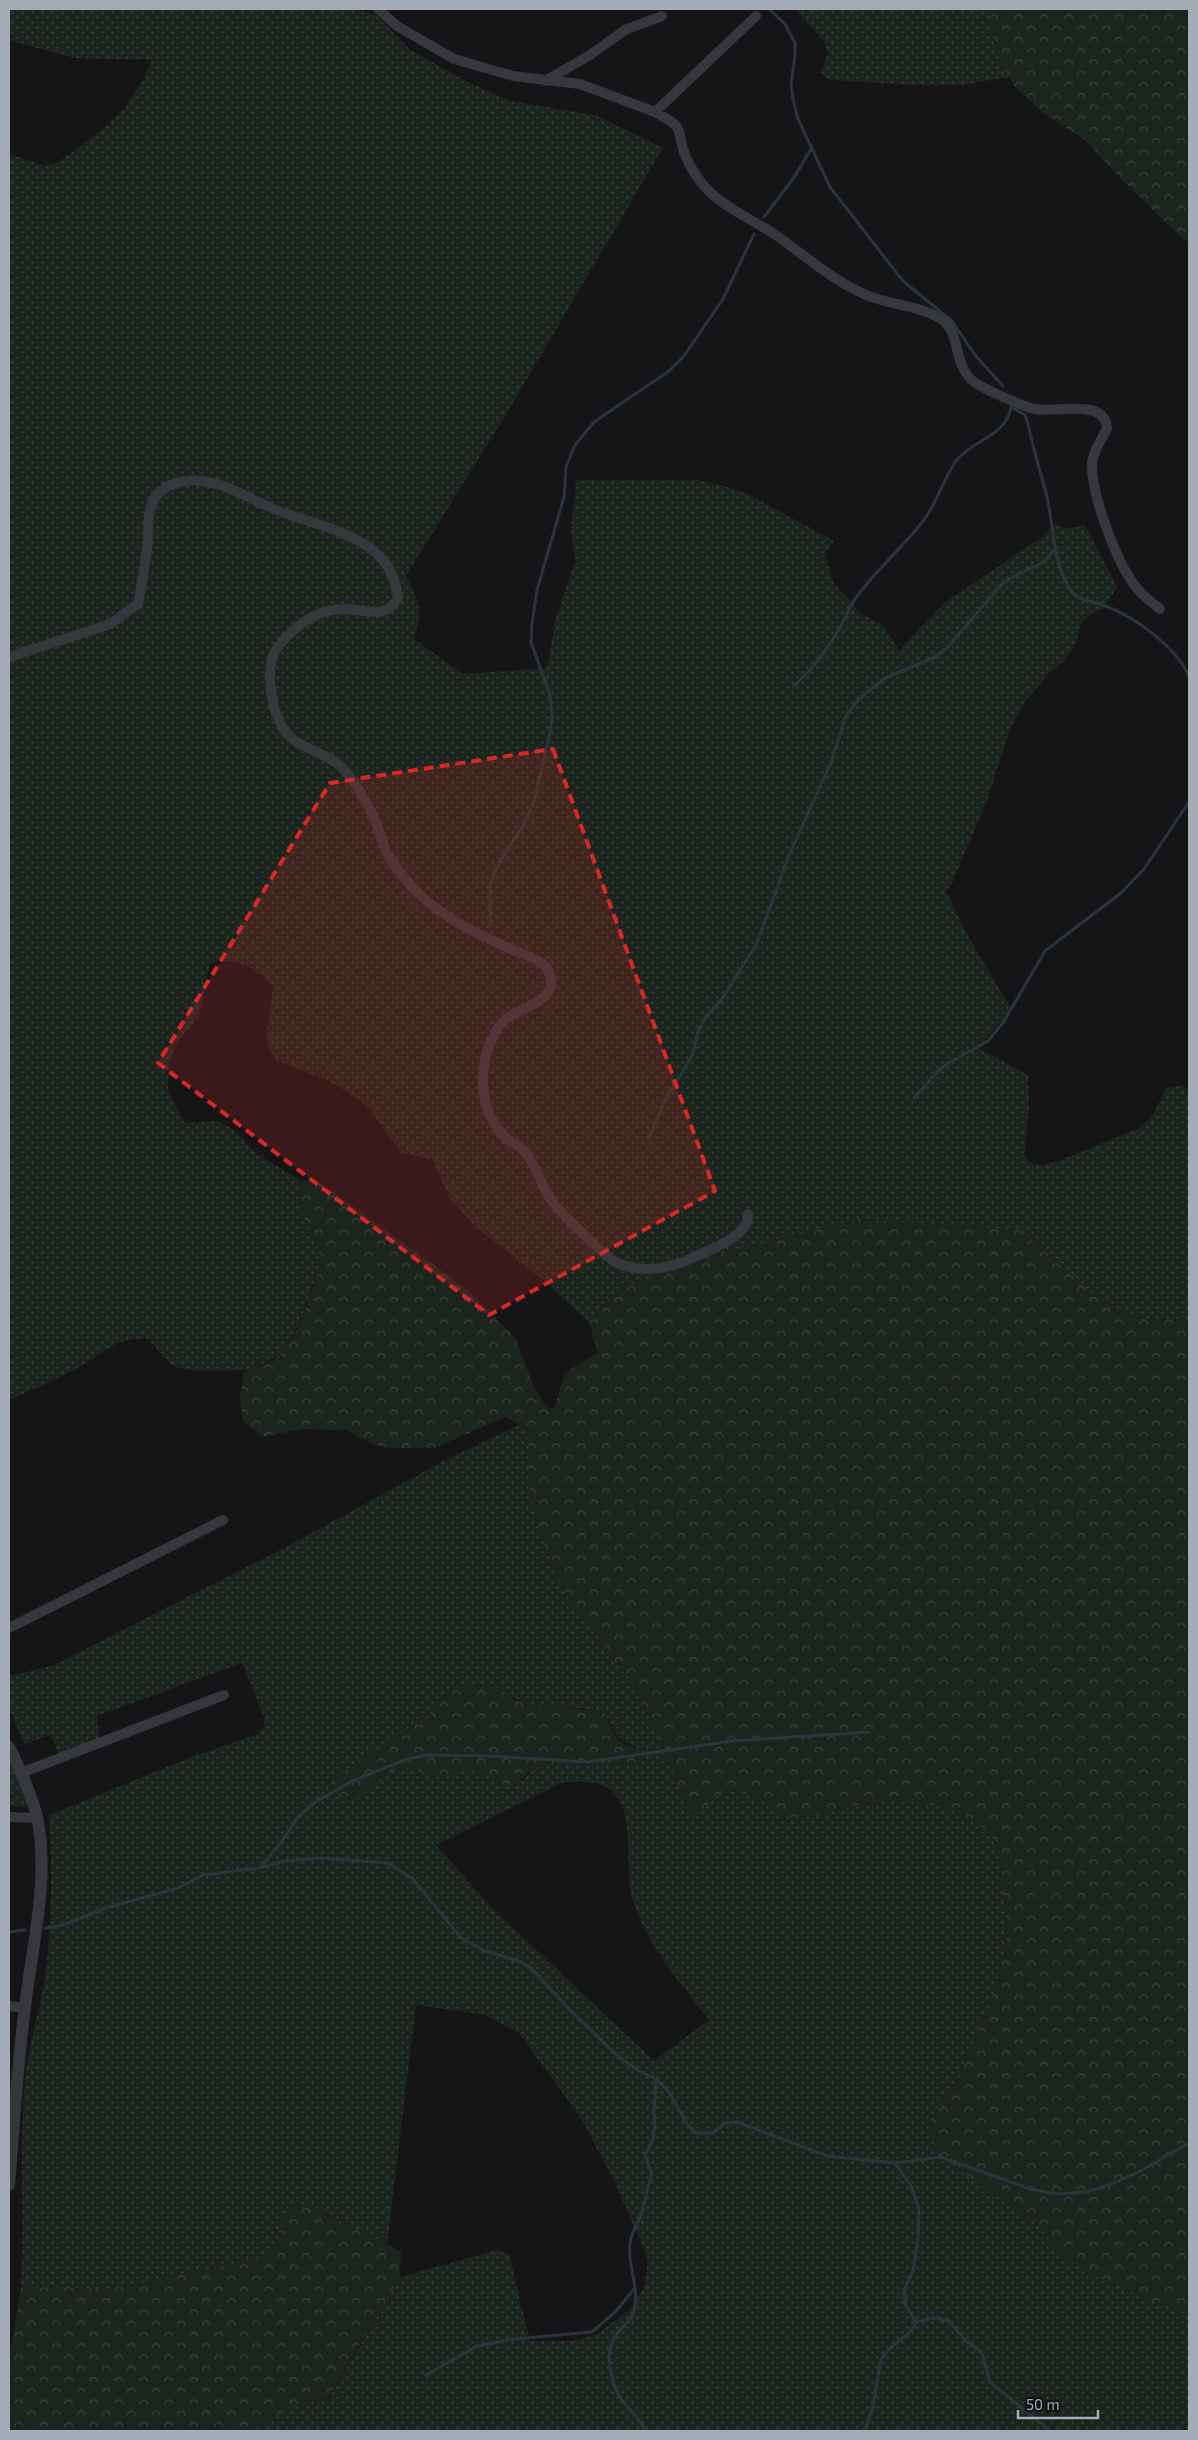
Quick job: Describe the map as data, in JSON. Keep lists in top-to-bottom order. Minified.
{"scale_bar":"50 m"}
